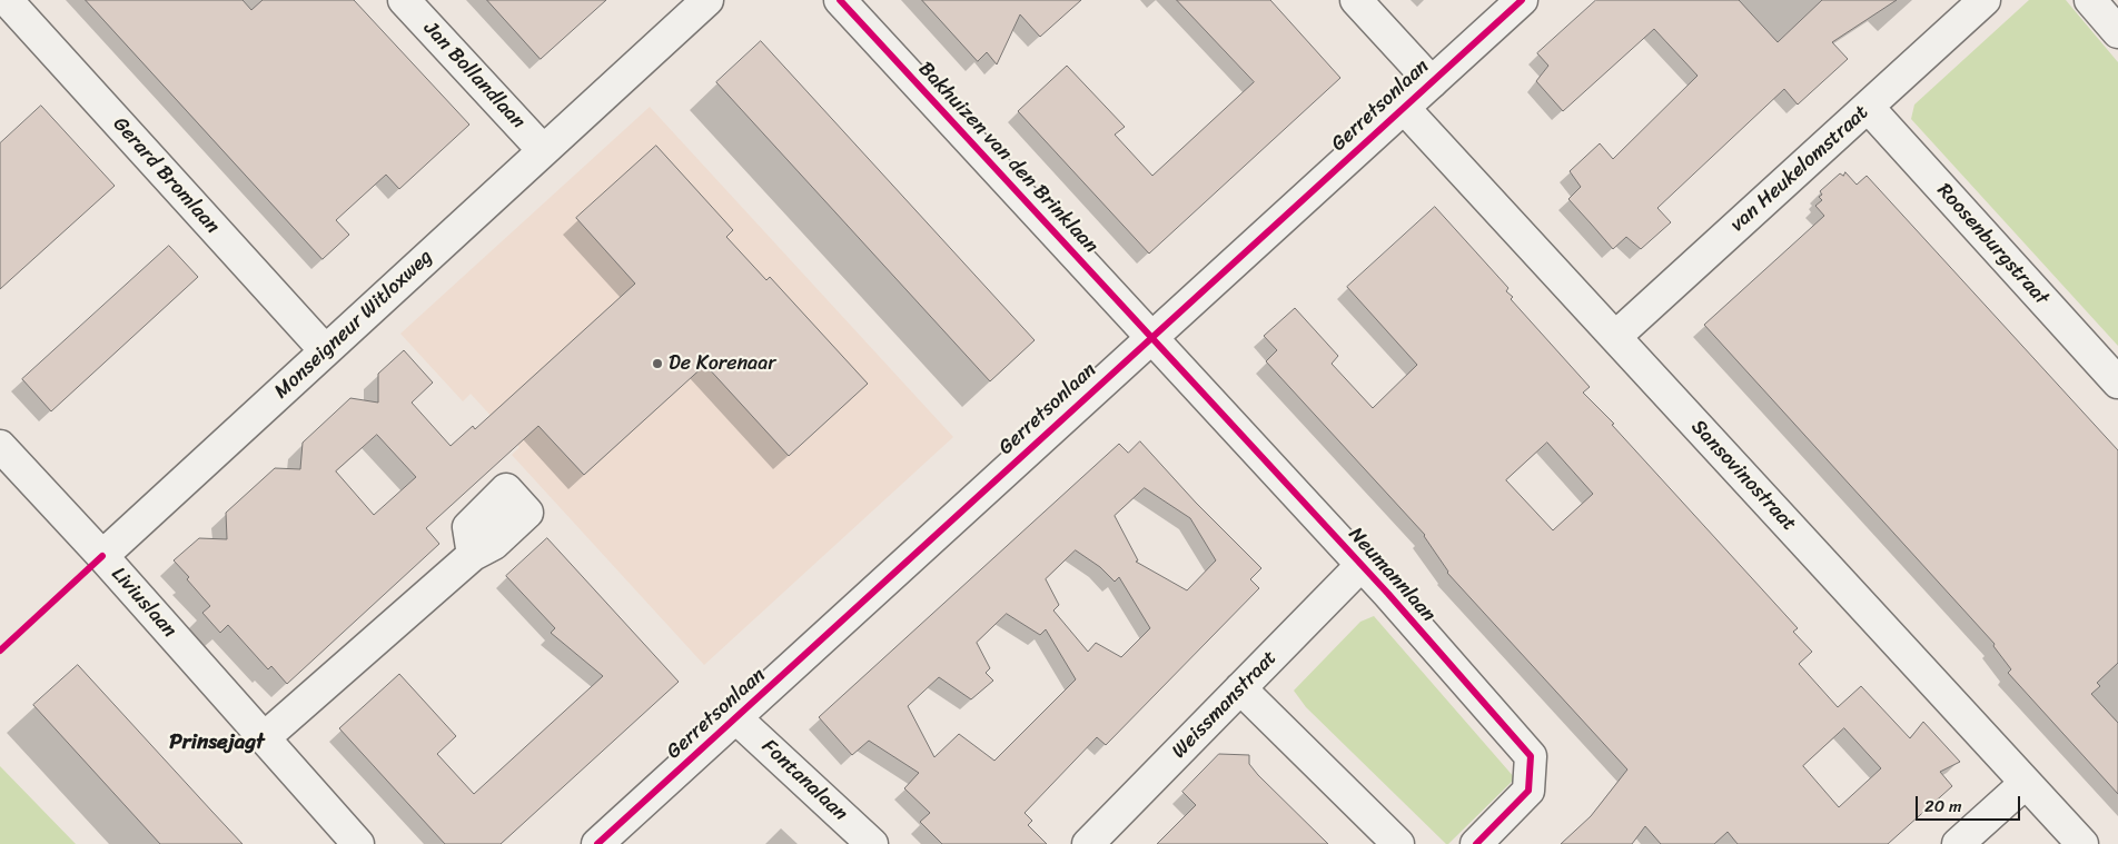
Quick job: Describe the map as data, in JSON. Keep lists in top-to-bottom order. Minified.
{"streets":{"street":["Jan Bollandlaan","Gerretsonlaan","Bakhuizen van den Brinklaan","van Heukelomstraat","Gerard Bromlaan","Roosenburgstraat","Monseigneur Witloxweg","Sansovinostraat","Neumannlaan","Liviuslaan","Weissmanstraat","Fontanalaan"]},"crossings":[["Jan Bollandlaan","Monseigneur Witloxweg"],["Gerretsonlaan","Bakhuizen van den Brinklaan"],["Gerretsonlaan","Sansovinostraat"],["Gerretsonlaan","Neumannlaan"],["Gerretsonlaan","Fontanalaan"],["Bakhuizen van den Brinklaan","Neumannlaan"],["van Heukelomstraat","Roosenburgstraat"],["van Heukelomstraat","Sansovinostraat"],["Gerard Bromlaan","Monseigneur Witloxweg"],["Monseigneur Witloxweg","Liviuslaan"],["Neumannlaan","Weissmanstraat"]],"districts":["Prinsejagt"],"places":["De Korenaar"],"scale_bar":"20 m"}
